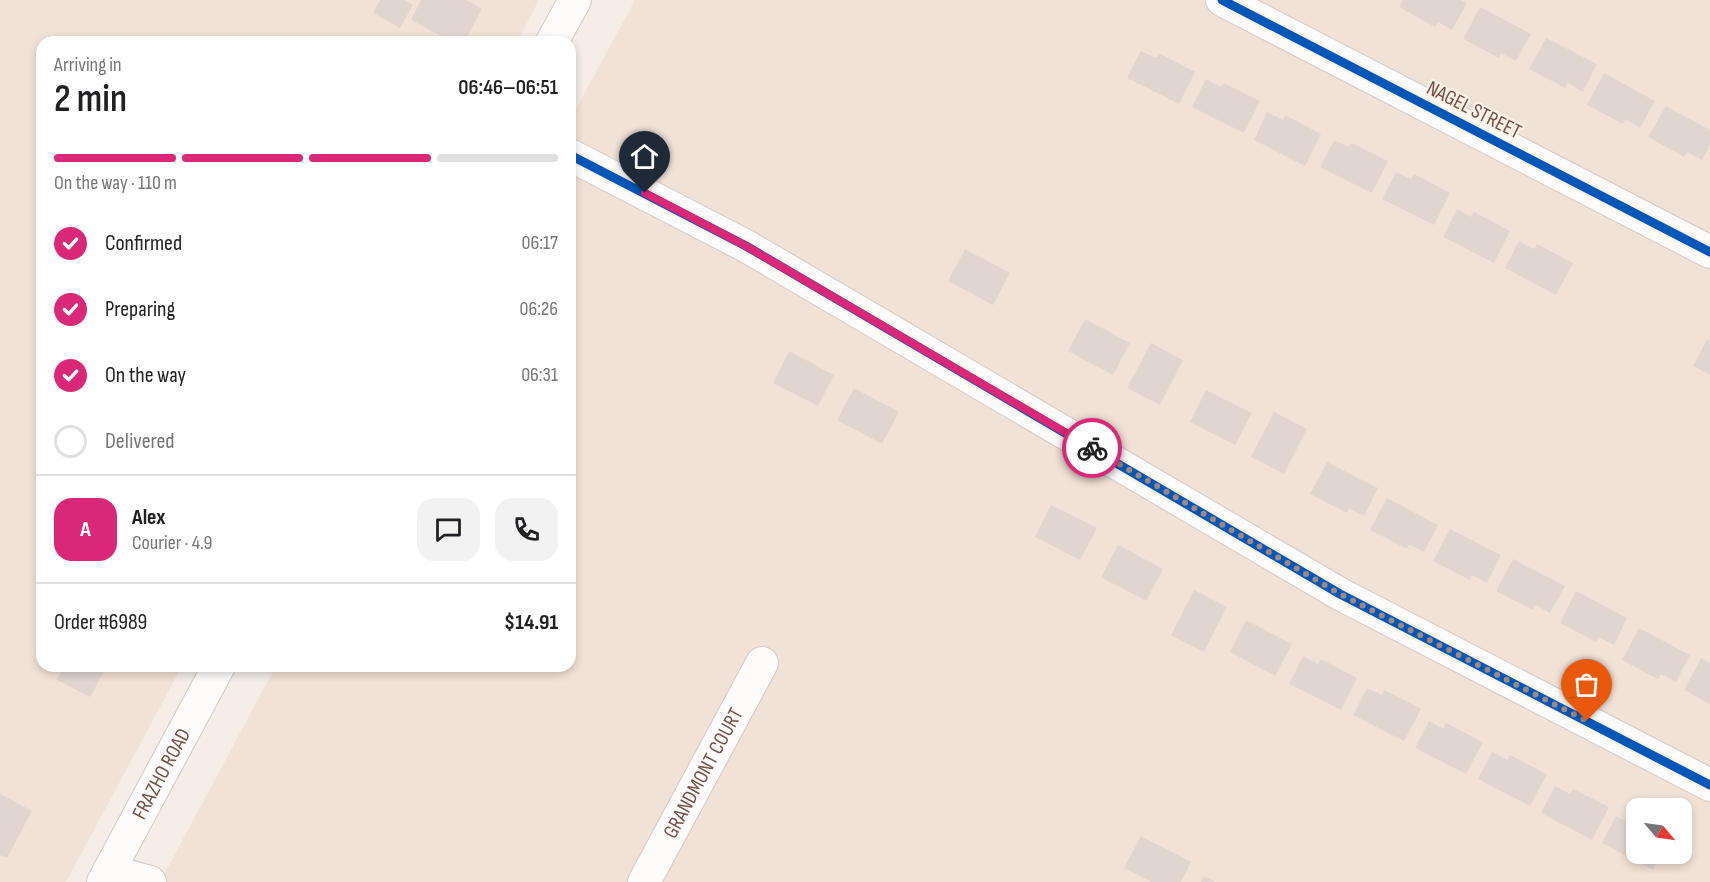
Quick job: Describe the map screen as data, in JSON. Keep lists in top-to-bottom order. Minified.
{"streets":{"street":["NAGEL STREET","GRANDMONT COURT","FRAZHO ROAD"]},"north":"bottom right","page":{"heading":["2 min","Arriving in","06:46–06:51"],"panel":["Alex","Courier · 4.9","Order #6989","$14.91"],"bar":"On the way · 110 m","list":[["Confirmed","06:17"],["Preparing","06:26"],["On the way","06:31"],"Delivered"],"round":"A"}}
